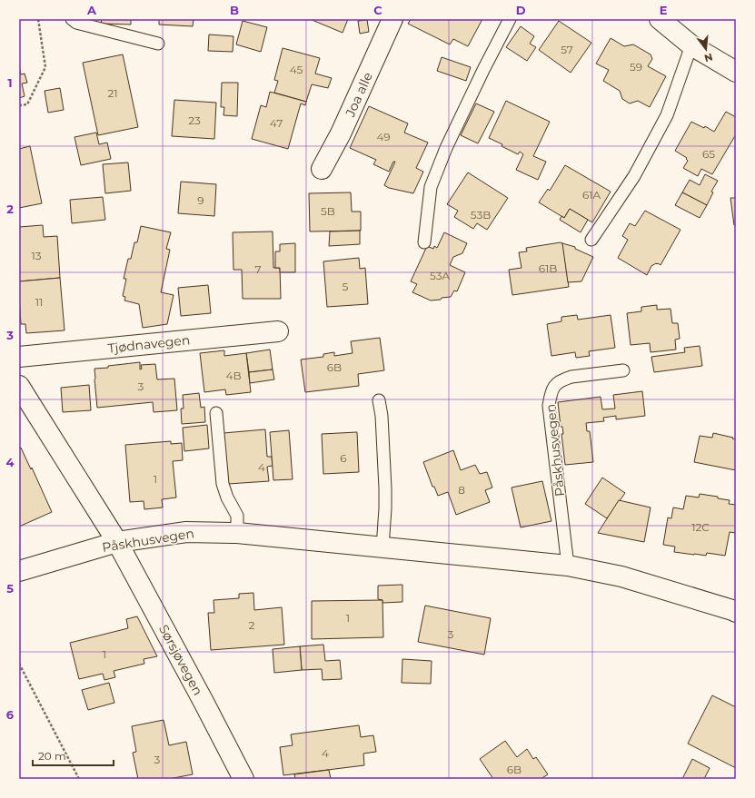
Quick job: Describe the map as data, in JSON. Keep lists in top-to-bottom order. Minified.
{"streets":{"street":["Joa alle","Tjødnavegen","Påskhusvegen","Sørsjøvegen"]},"crossings":[["Påskhusvegen","Sørsjøvegen"]],"house_numbers":["57","59","45","21","23","47","49","65","61A","9","5B","53B","13","61B","7","53A","5","11","6B","4B","3","6","4","1","8","12C","1","2","3","1","4","3","6B"],"scale_bar":"20 m","north":"bottom","grid":{"columns":["A","B","C","D","E"],"rows":["1","2","3","4","5","6"]}}
